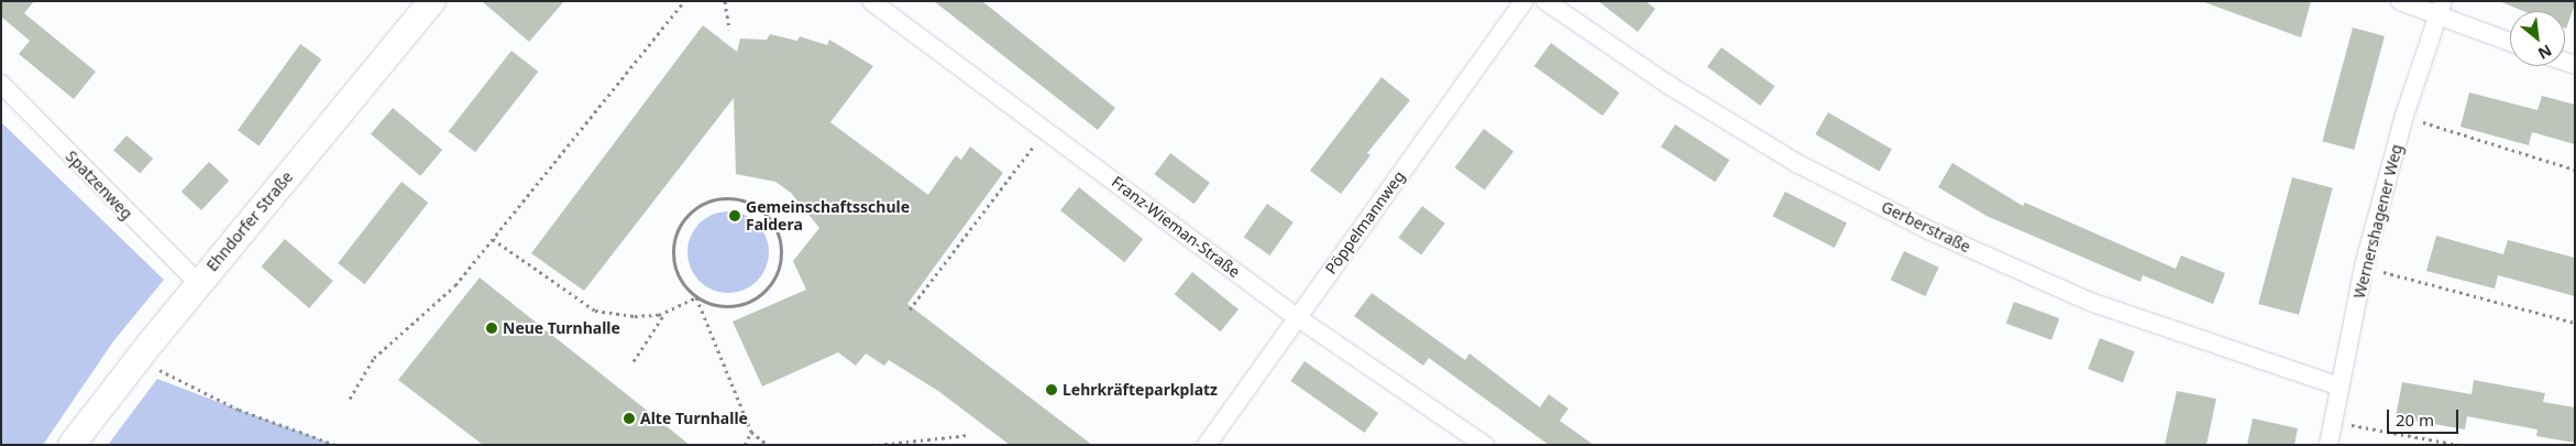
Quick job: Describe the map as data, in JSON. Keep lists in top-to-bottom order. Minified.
{"streets":{"street":["Spatzenweg","Ehndorfer Straße","Wernershagener Weg","Pöppelmannweg","Franz-Wieman-Straße","Gerberstraße"]},"crossings":[["Spatzenweg","Ehndorfer Straße"],["Wernershagener Weg","Gerberstraße"],["Pöppelmannweg","Franz-Wieman-Straße"]],"places":["Gemeinschaftsschule Faldera","Neue Turnhalle","Lehrkräfteparkplatz","Alte Turnhalle"],"scale_bar":"20 m","north":"bottom right"}
